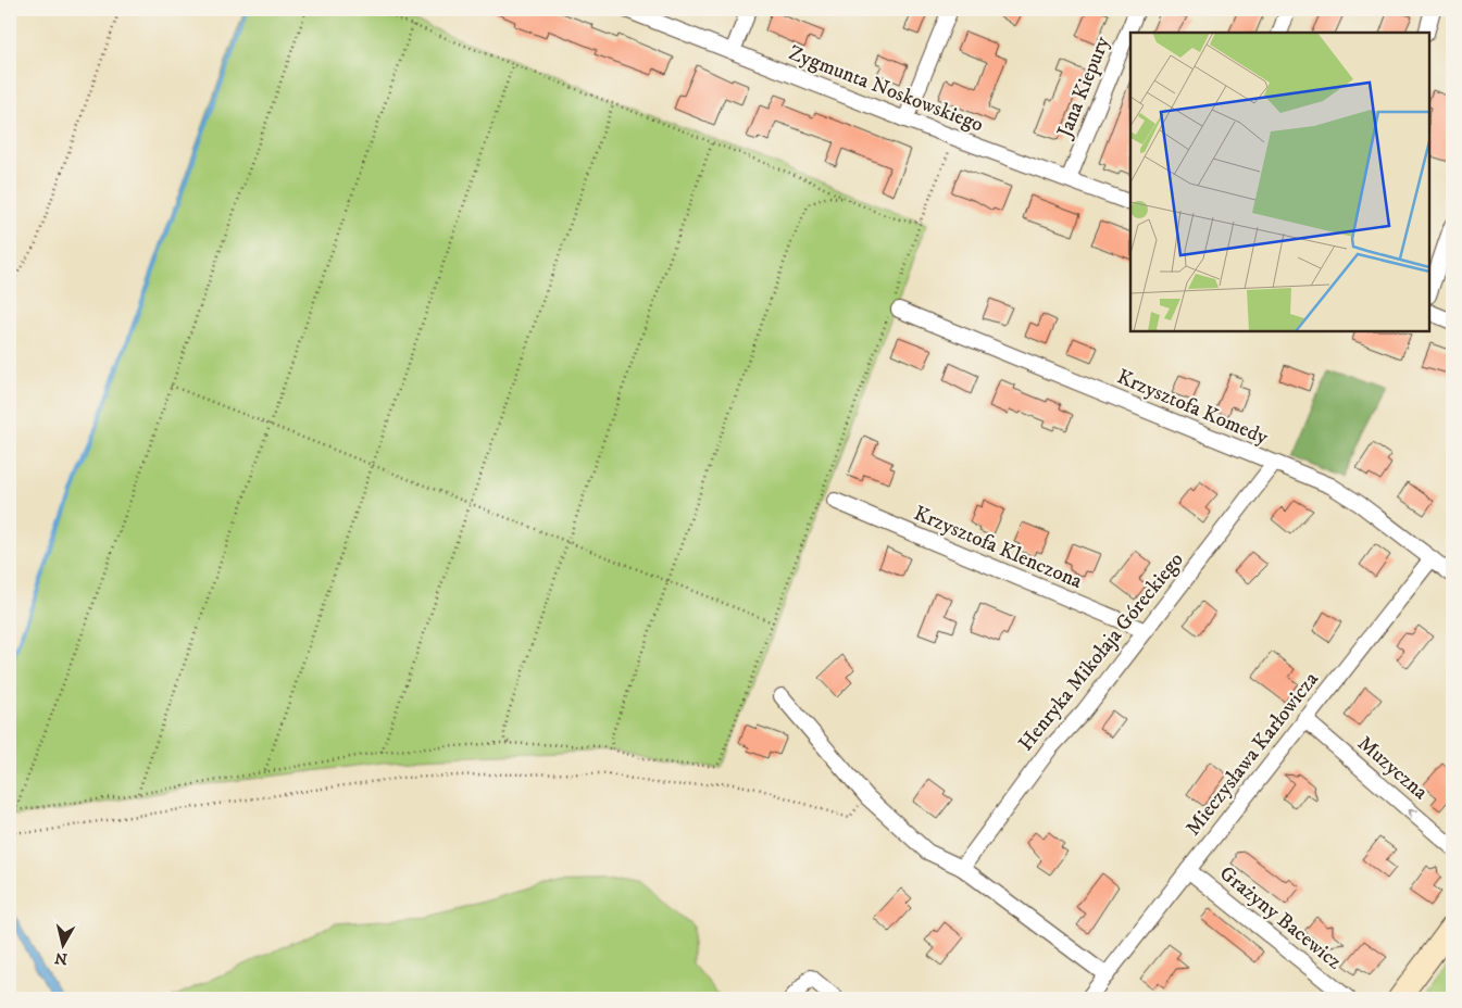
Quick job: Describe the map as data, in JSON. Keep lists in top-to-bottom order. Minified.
{"streets":{"street":["Jana Kiepury","Zygmunta Noskowskiego","Krzysztofa Komedy","Krzysztofa Klenczona","Henryka Mikołaja Góreckiego","Mieczysława Karłowicza","Muzyczna","Grażyny Bacewicz"]},"crossings":[["Jana Kiepury","Zygmunta Noskowskiego"],["Krzysztofa Komedy","Henryka Mikołaja Góreckiego"],["Krzysztofa Komedy","Mieczysława Karłowicza"],["Krzysztofa Klenczona","Henryka Mikołaja Góreckiego"],["Mieczysława Karłowicza","Muzyczna"],["Mieczysława Karłowicza","Grażyny Bacewicz"]],"one_way":["Muzyczna"],"north":"bottom"}
